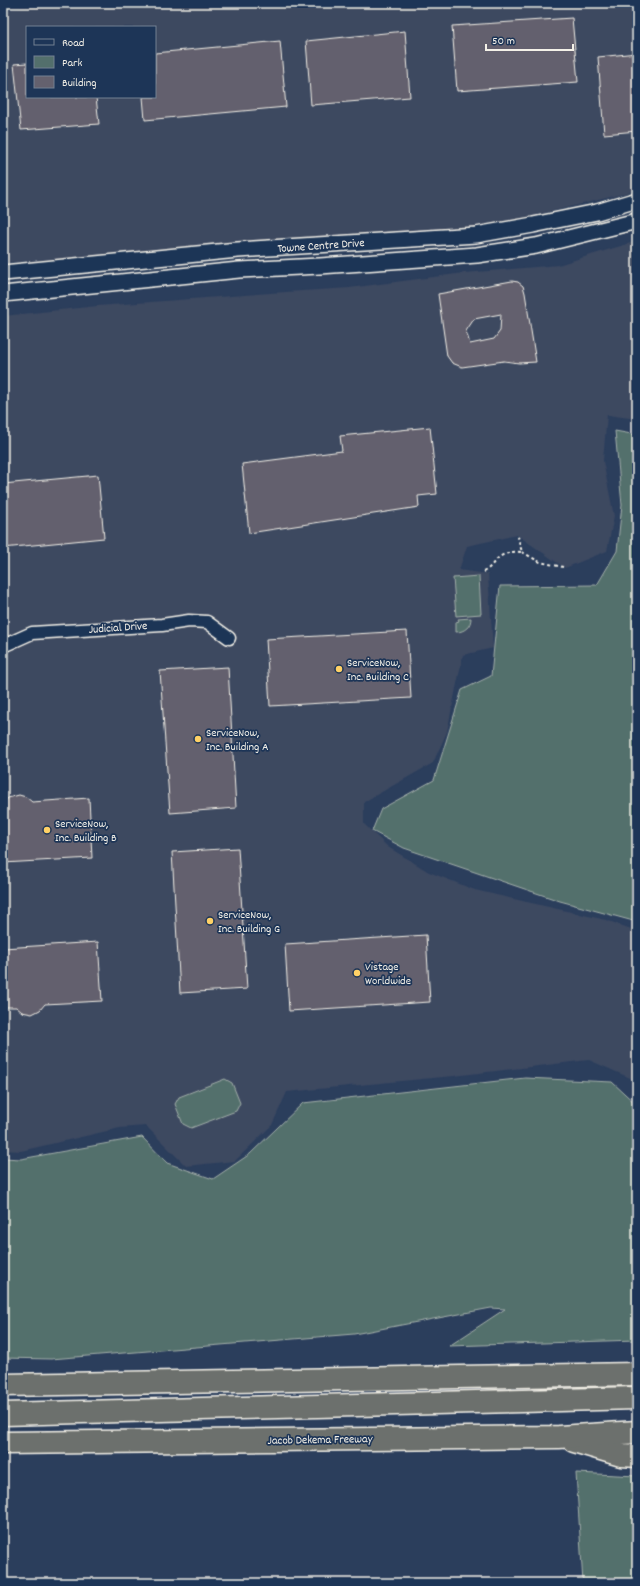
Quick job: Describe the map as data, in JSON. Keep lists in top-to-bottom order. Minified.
{"streets":{"highway":["Jacob Dekema Freeway"],"street":["Towne Centre Drive","Judicial Drive"]},"places":["ServiceNow, Inc. Building C","ServiceNow, Inc. Building A","ServiceNow, Inc. Building B","ServiceNow, Inc. Building G","Vistage Worldwide"],"legend":["Road","Park","Building"],"scale_bar":"50 m"}
